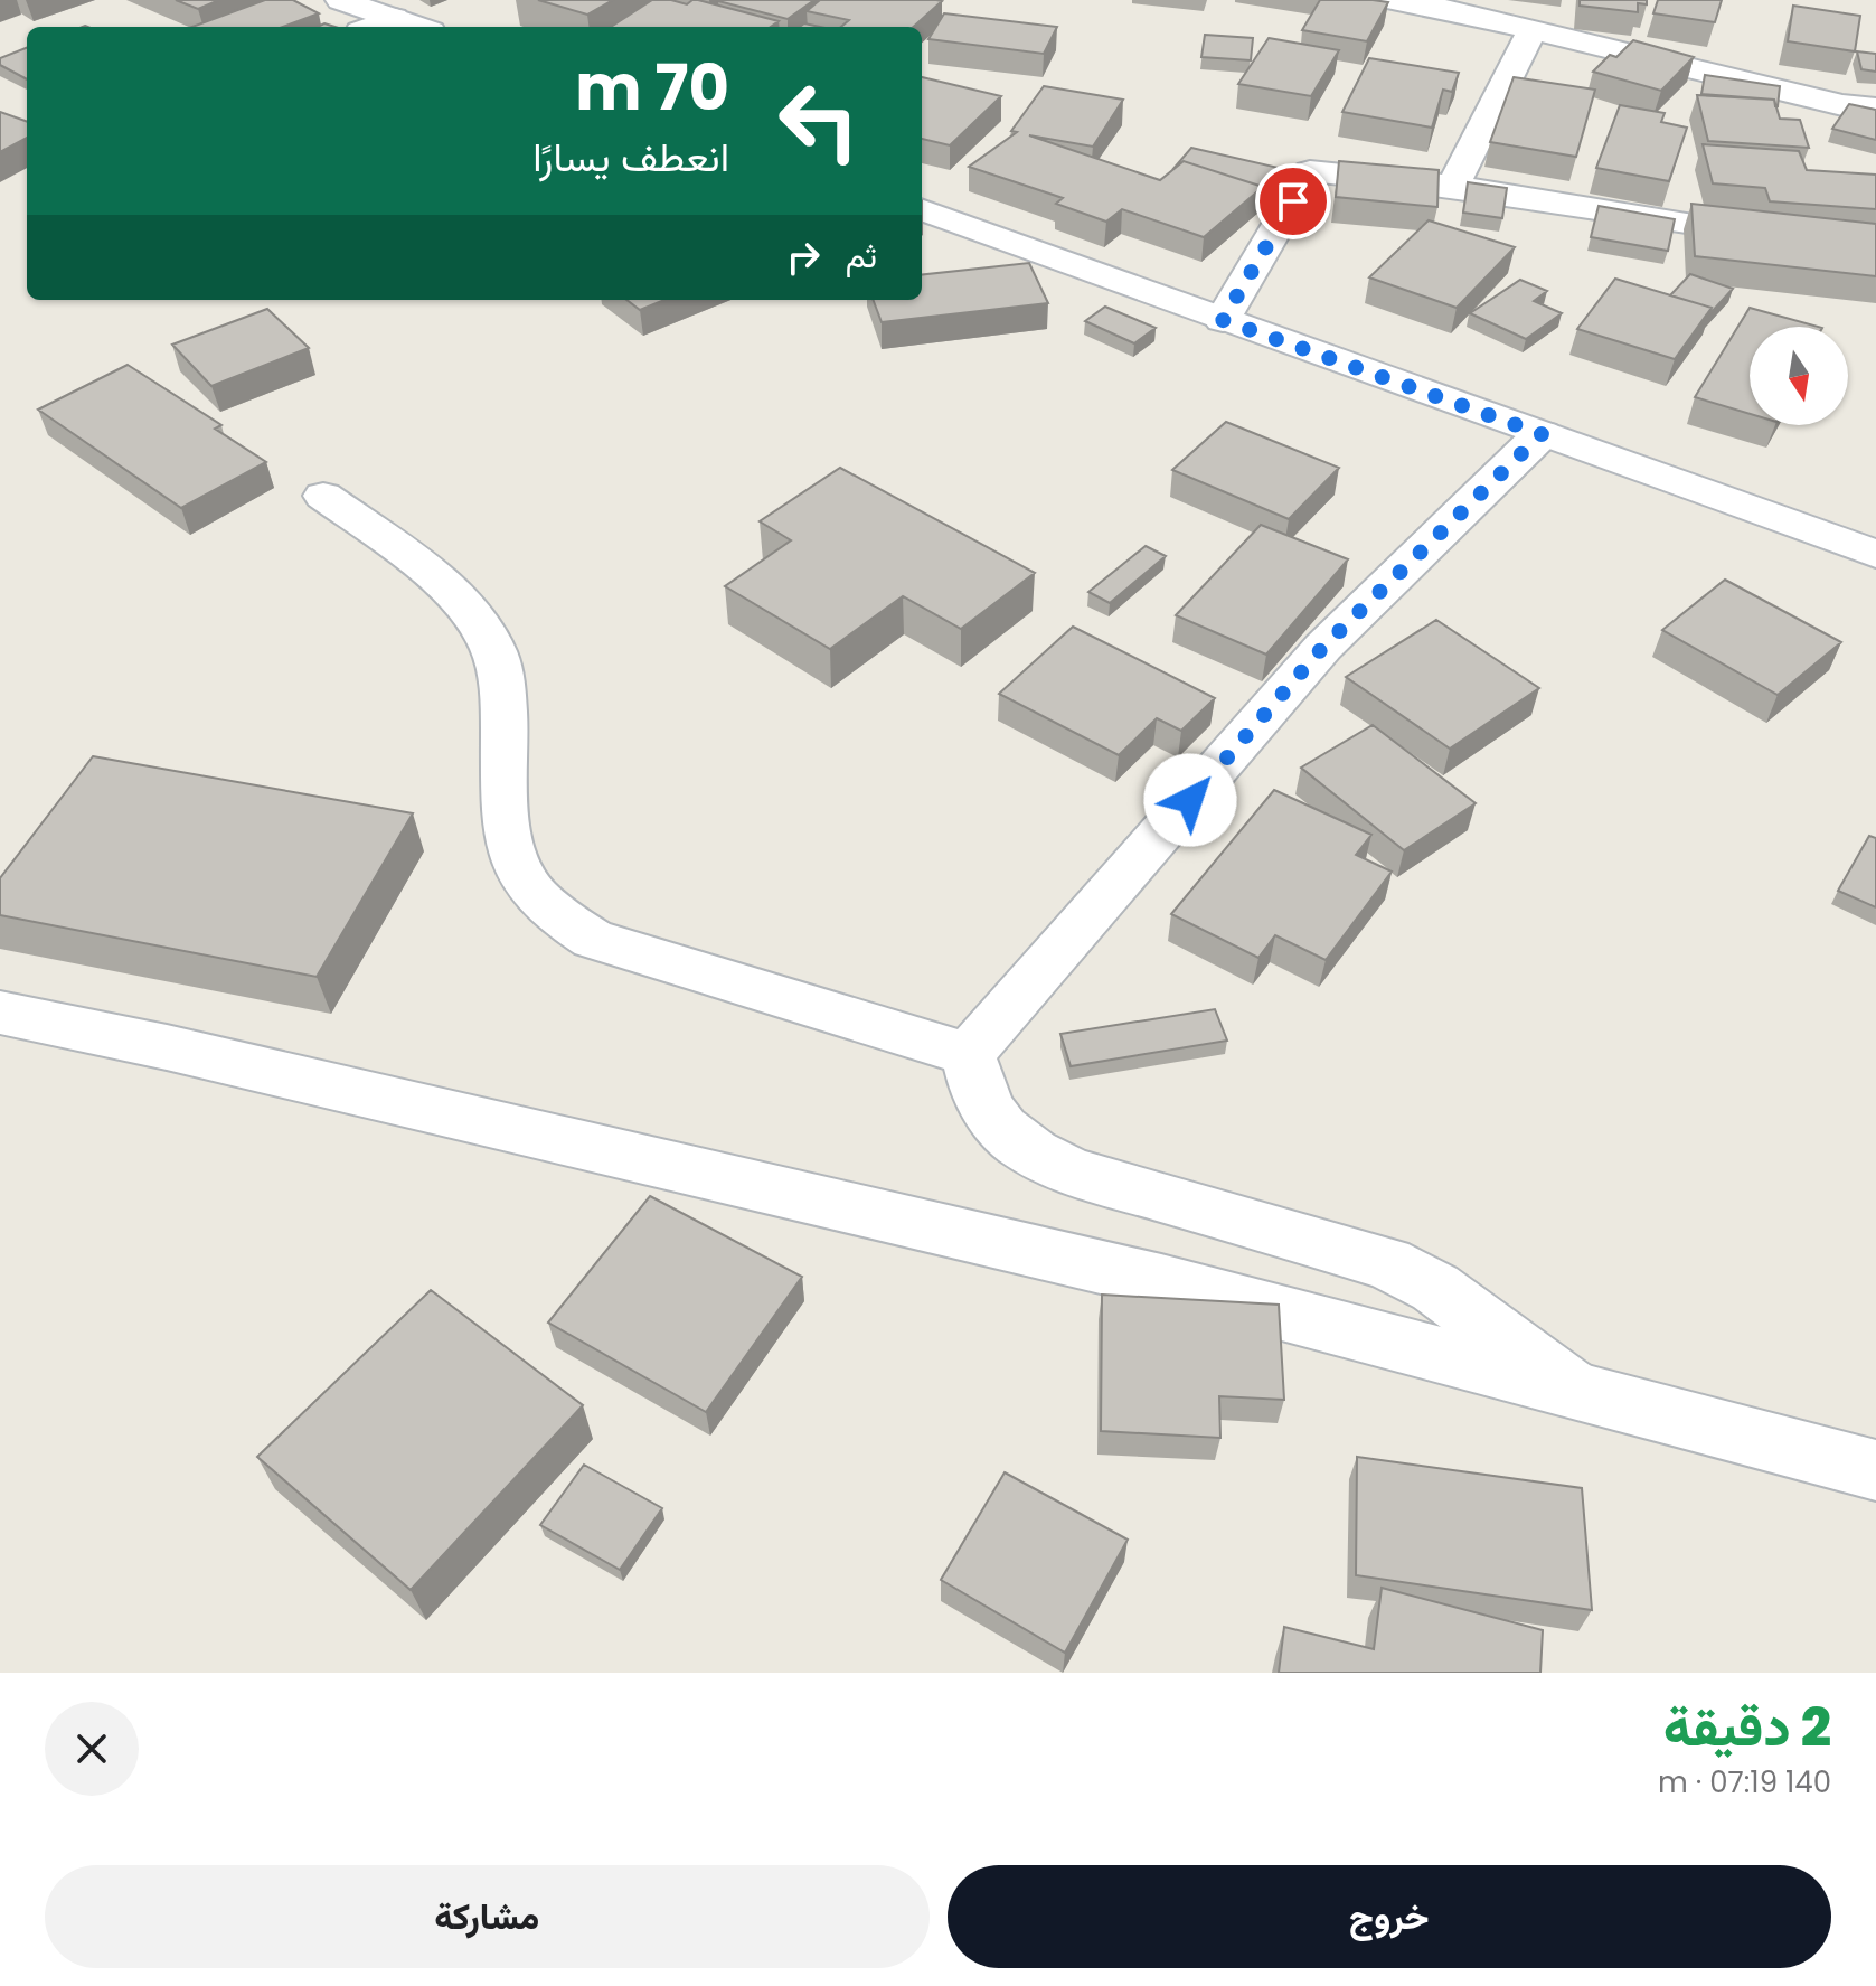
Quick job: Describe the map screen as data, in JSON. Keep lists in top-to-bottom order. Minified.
{"north":"bottom","page":{"turn":["70 m","انعطف يسارًا"],"then":"ثم","heading":["2 دقيقة","140 m · 07:19"],"buttons":["خروج","مشاركة"]}}
